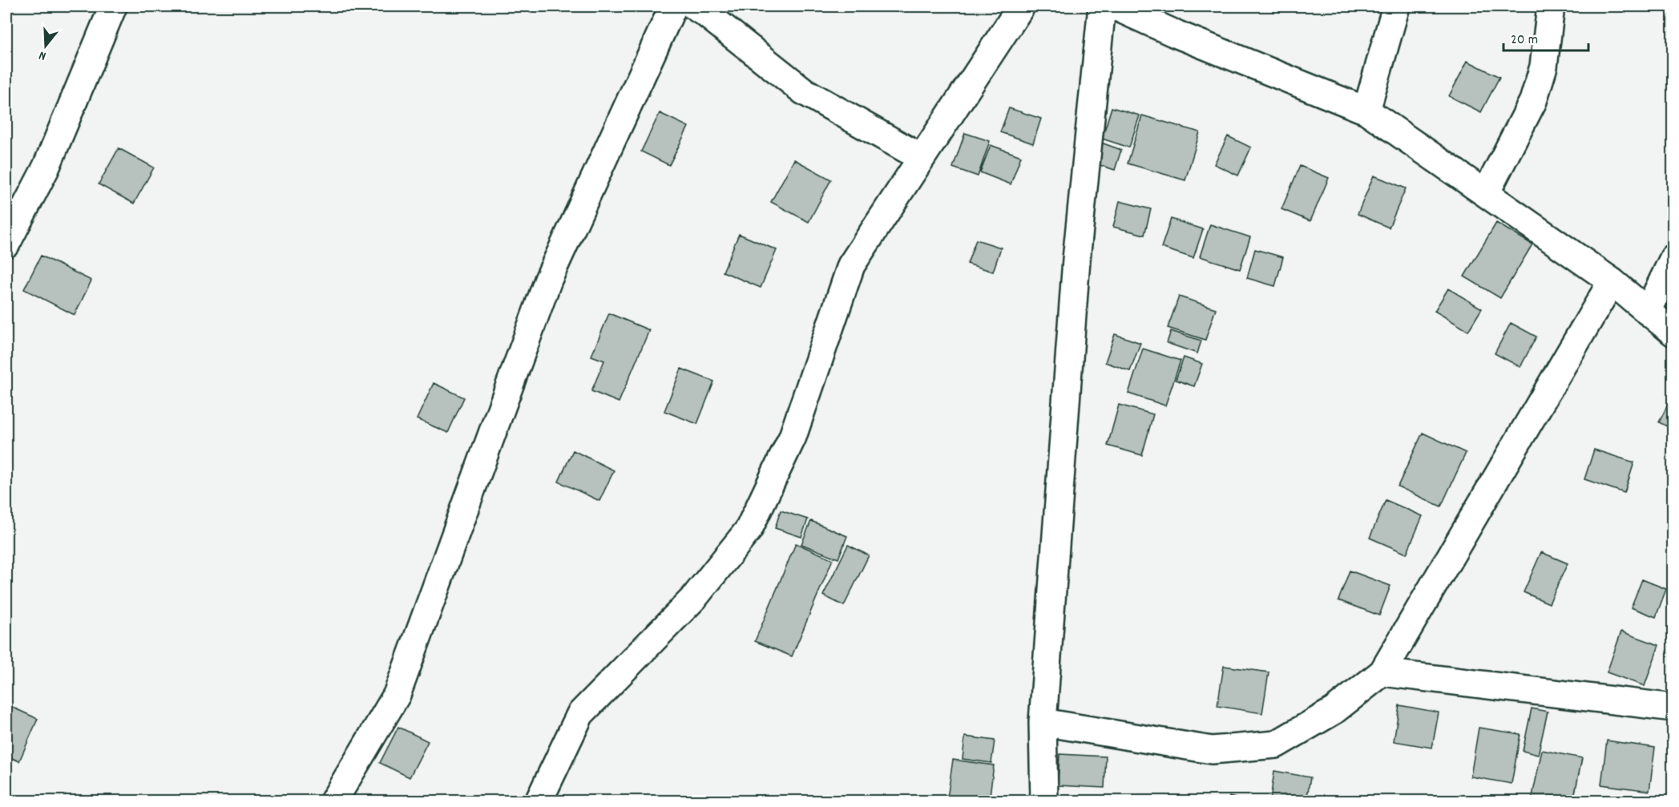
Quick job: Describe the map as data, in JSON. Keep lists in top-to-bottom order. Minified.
{"scale_bar":"20 m","north":"bottom"}
